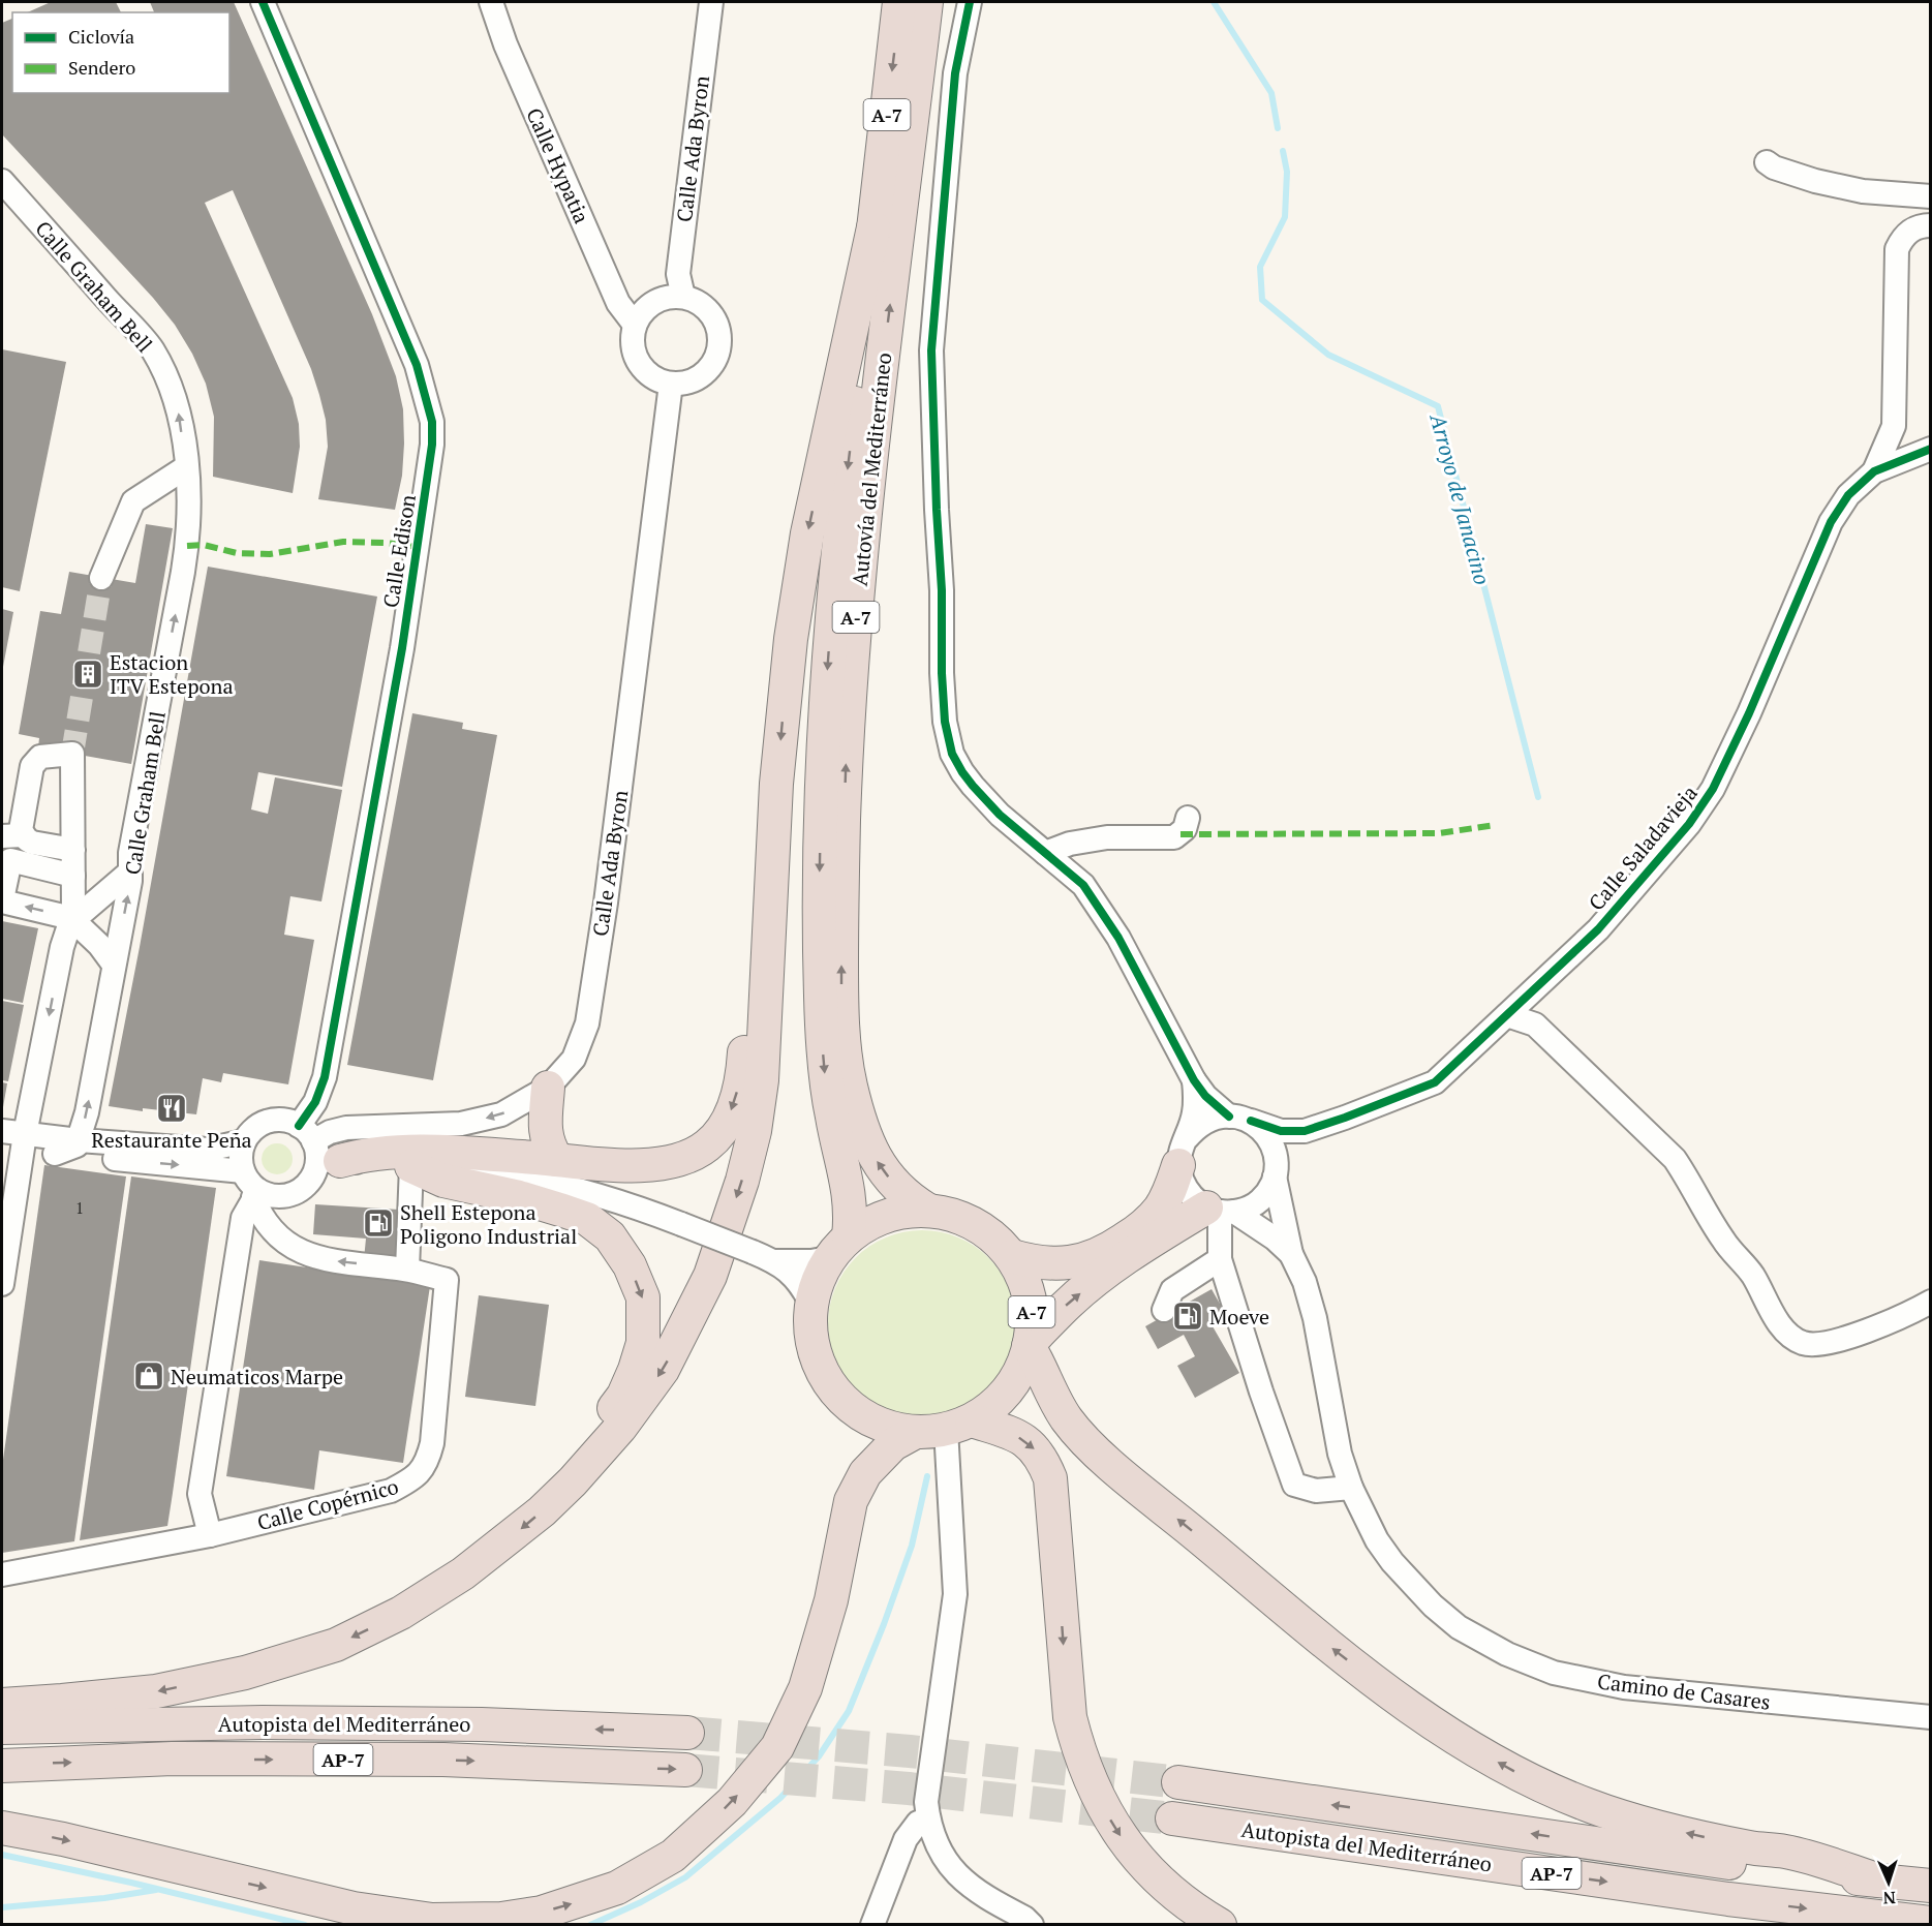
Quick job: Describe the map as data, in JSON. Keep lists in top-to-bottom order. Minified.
{"streets":{"highway":["A-7","Autovía del Mediterráneo","Autopista del Mediterráneo","AP-7"],"street":["Calle Ada Byron","Calle Hypatia","Calle Graham Bell","Calle Edison","Calle Saladavieja","Calle Copérnico","Camino de Casares"]},"crossings":[["A-7","Autovía del Mediterráneo"],["Calle Ada Byron","Calle Hypatia"],["Calle Ada Byron","Calle Edison"],["Calle Saladavieja","Camino de Casares"]],"one_way":["Calle Graham Bell"],"water":["Arroyo de Janacino"],"places":{"building":["Estacion ITV Estepona"],"restaurant":["Restaurante Peña"],"fuel station":["Shell Estepona Poligono Industrial","Moeve"],"shop":["Neumaticos Marpe"]},"house_numbers":["1"],"legend":["Ciclovía","Sendero"],"north":"bottom"}
